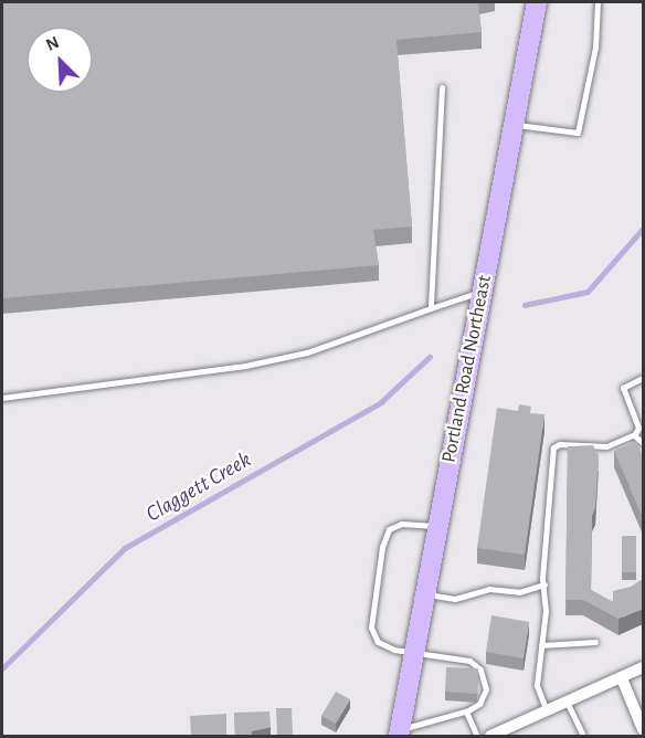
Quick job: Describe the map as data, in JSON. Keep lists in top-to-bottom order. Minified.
{"streets":{"main road":["Portland Road Northeast"]},"water":["Claggett Creek"],"north":"top left"}
